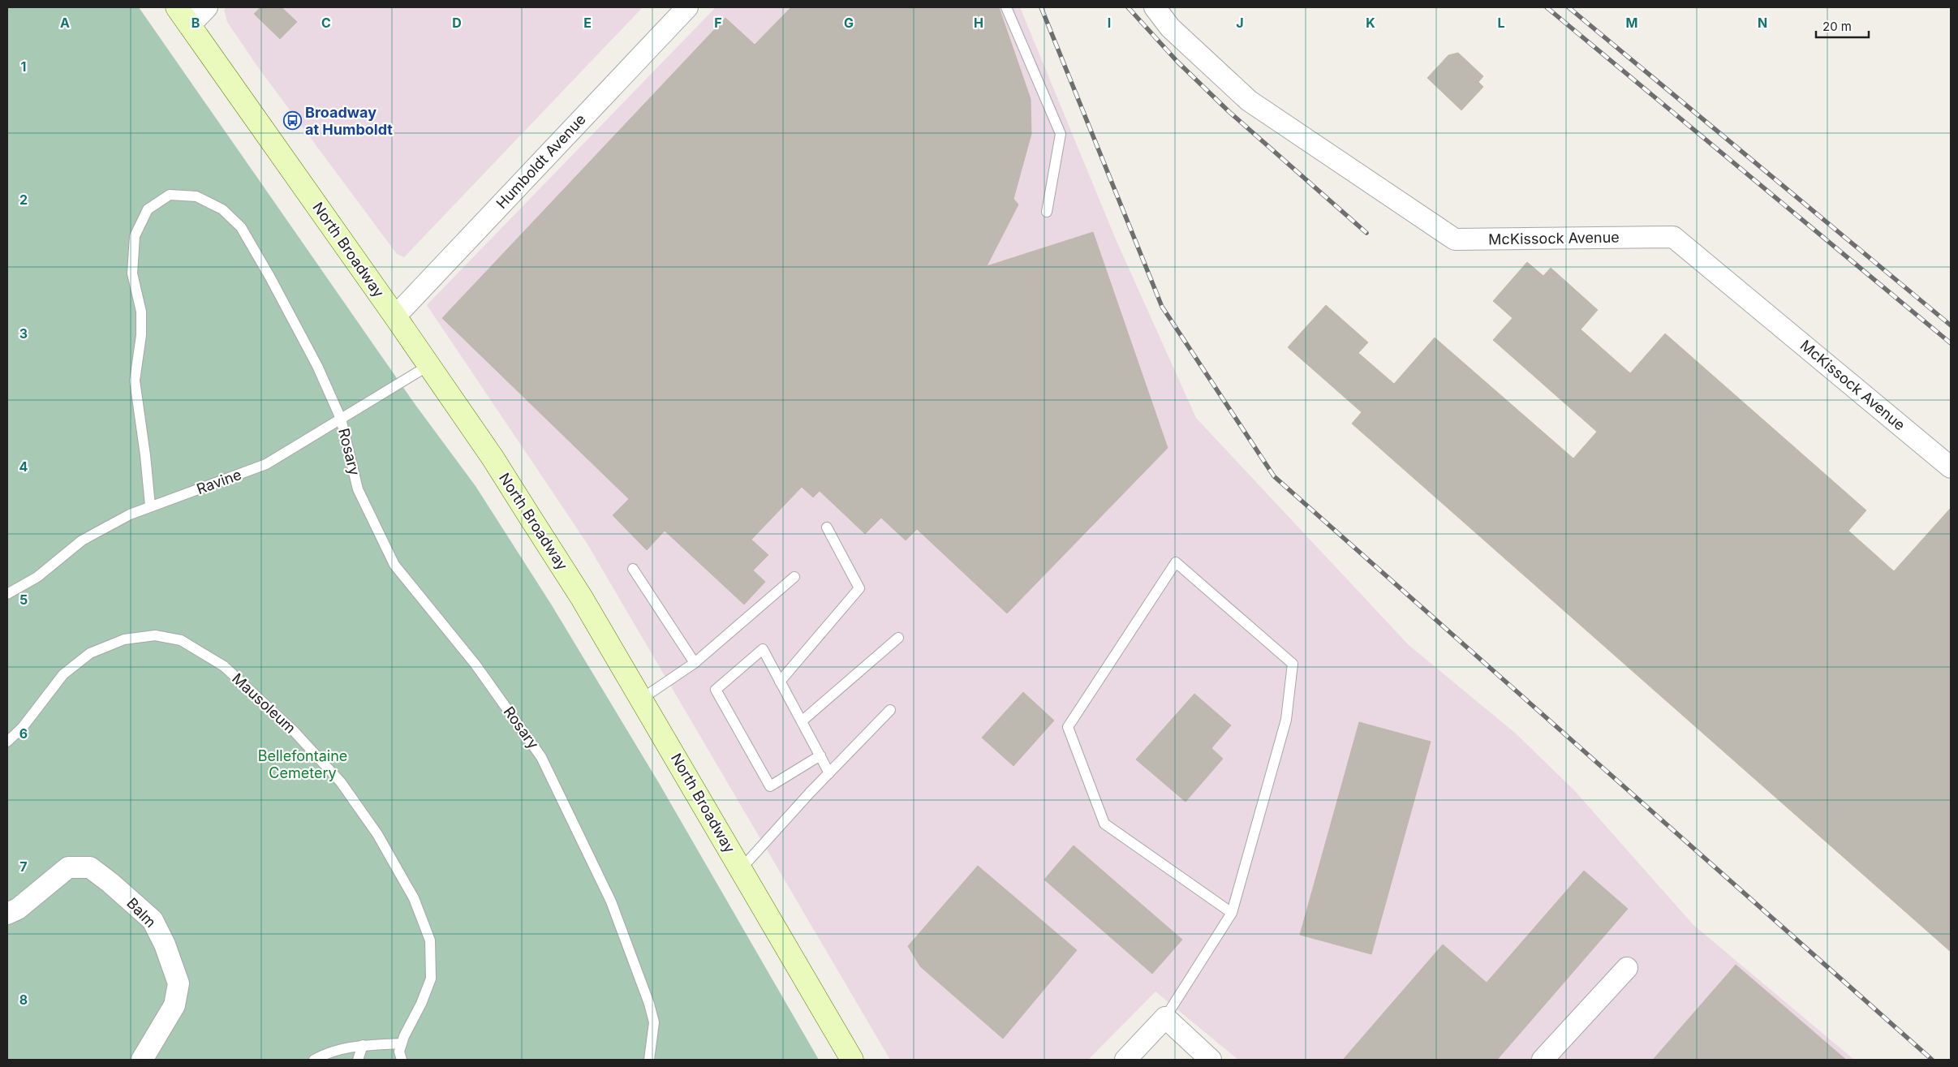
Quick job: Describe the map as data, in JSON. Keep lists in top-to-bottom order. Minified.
{"streets":{"main road":["North Broadway"],"street":["Humboldt Avenue","McKissock Avenue","Balm"],"lane":["Rosary","Ravine","Mausoleum"]},"crossings":[["Humboldt Avenue","North Broadway"],["North Broadway","Ravine"],["Rosary","Ravine"]],"parks":["Bellefontaine Cemetery"],"places":{"bus stop":["Broadway at Humboldt"]},"scale_bar":"20 m","grid":{"columns":["A","B","C","D","E","F","G","H","I","J","K","L","M","N"],"rows":["1","2","3","4","5","6","7","8"]}}
